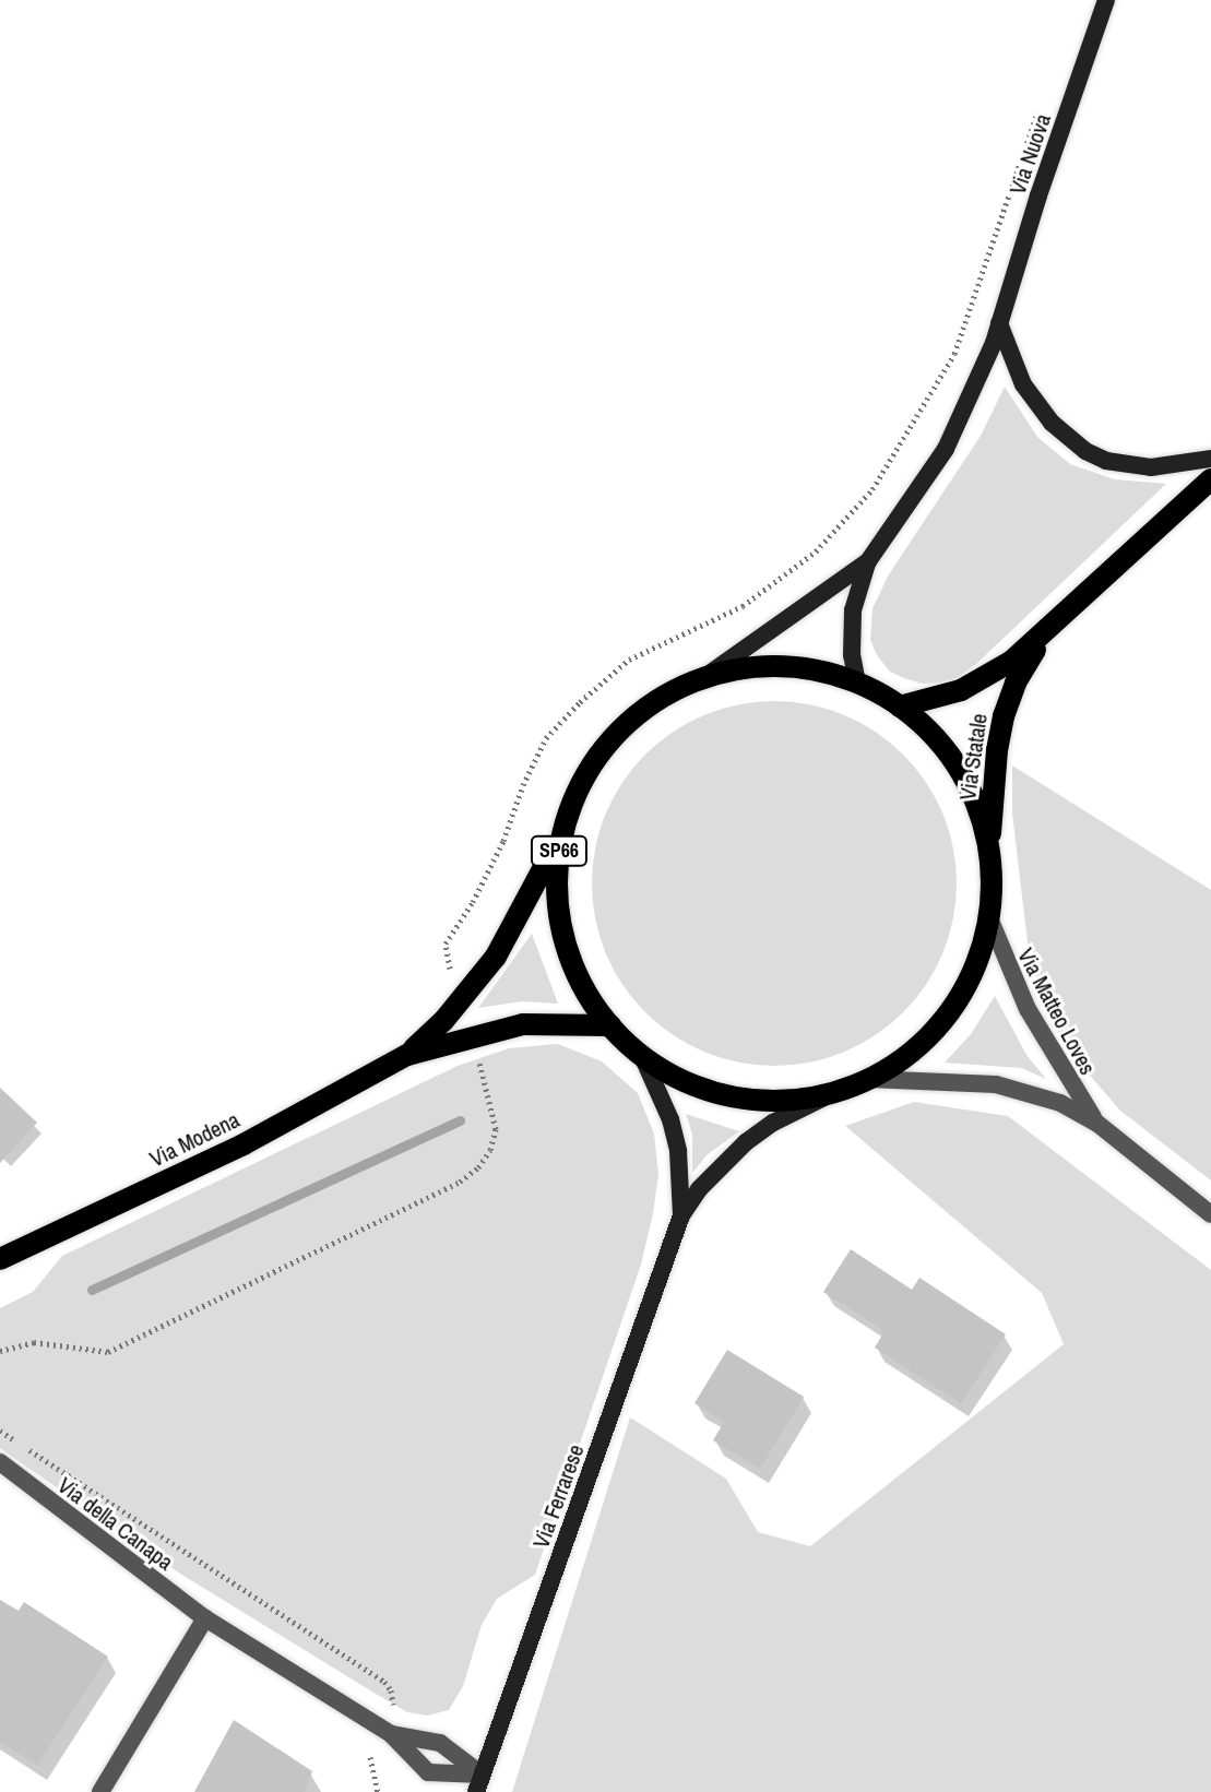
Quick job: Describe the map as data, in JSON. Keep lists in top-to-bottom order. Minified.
{"streets":{"main road":["Via Nuova","Via Statale","SP66","Via Modena","Via Ferrarese"],"street":["Via Matteo Loves","Via della Canapa"]},"crossings":[["Via Nuova","Via Modena"],["Via Statale","Via Modena"],["Via Matteo Loves","Via Modena"],["Via Modena","Via Ferrarese"],["Via Ferrarese","Via della Canapa"]]}
